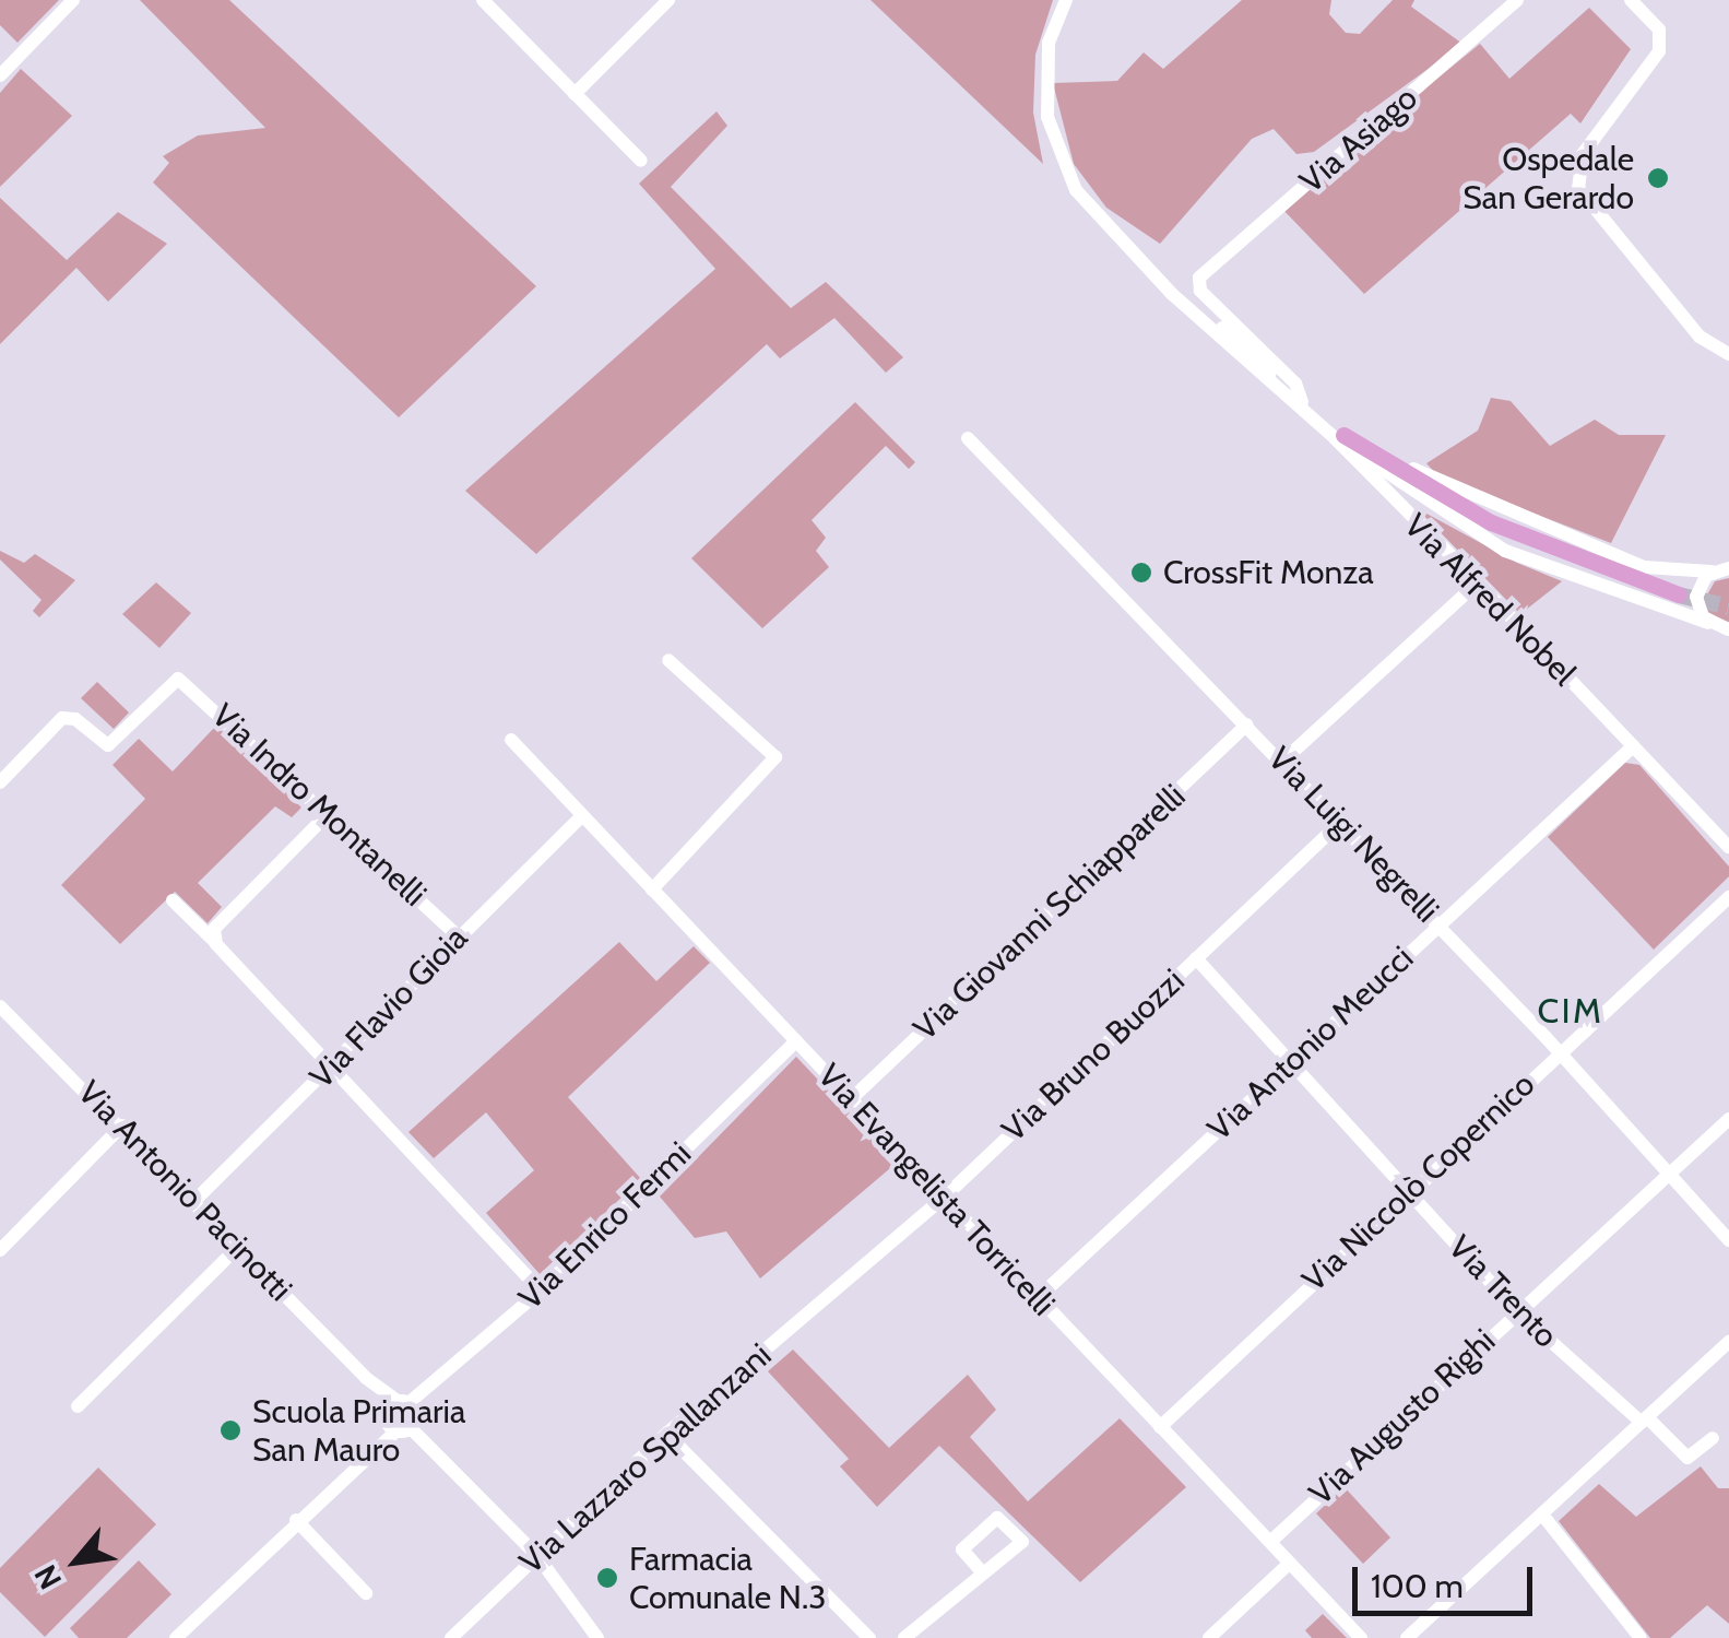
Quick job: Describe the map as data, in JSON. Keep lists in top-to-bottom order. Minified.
{"streets":{"street":["Via Asiago","Via Alfred Nobel","Via Indro Montanelli","Via Luigi Negrelli","Via Giovanni Schiapparelli","Via Flavio Gioia","Via Antonio Meucci","Via Bruno Buozzi","Via Niccolò Copernico","Via Evangelista Torricelli","Via Antonio Pacinotti","Via Enrico Fermi","Via Trento","Via Augusto Righi","Via Lazzaro Spallanzani"]},"crossings":[["Via Asiago","Via Alfred Nobel"],["Via Alfred Nobel","Via Antonio Meucci"],["Via Indro Montanelli","Via Flavio Gioia"],["Via Luigi Negrelli","Via Giovanni Schiapparelli"],["Via Luigi Negrelli","Via Antonio Meucci"],["Via Luigi Negrelli","Via Bruno Buozzi"],["Via Luigi Negrelli","Via Niccolò Copernico"],["Via Luigi Negrelli","Via Augusto Righi"],["Via Giovanni Schiapparelli","Via Evangelista Torricelli"],["Via Flavio Gioia","Via Evangelista Torricelli"],["Via Flavio Gioia","Via Antonio Pacinotti"],["Via Antonio Meucci","Via Evangelista Torricelli"],["Via Antonio Meucci","Via Trento"],["Via Bruno Buozzi","Via Evangelista Torricelli"],["Via Bruno Buozzi","Via Trento"],["Via Bruno Buozzi","Via Lazzaro Spallanzani"],["Via Niccolò Copernico","Via Evangelista Torricelli"],["Via Niccolò Copernico","Via Trento"],["Via Evangelista Torricelli","Via Enrico Fermi"],["Via Evangelista Torricelli","Via Augusto Righi"],["Via Antonio Pacinotti","Via Enrico Fermi"],["Via Antonio Pacinotti","Via Lazzaro Spallanzani"],["Via Trento","Via Augusto Righi"]],"districts":["CIM"],"places":["Ospedale San Gerardo","CrossFit Monza","Scuola Primaria San Mauro","Farmacia Comunale N.3"],"scale_bar":"100 m","north":"bottom left"}
